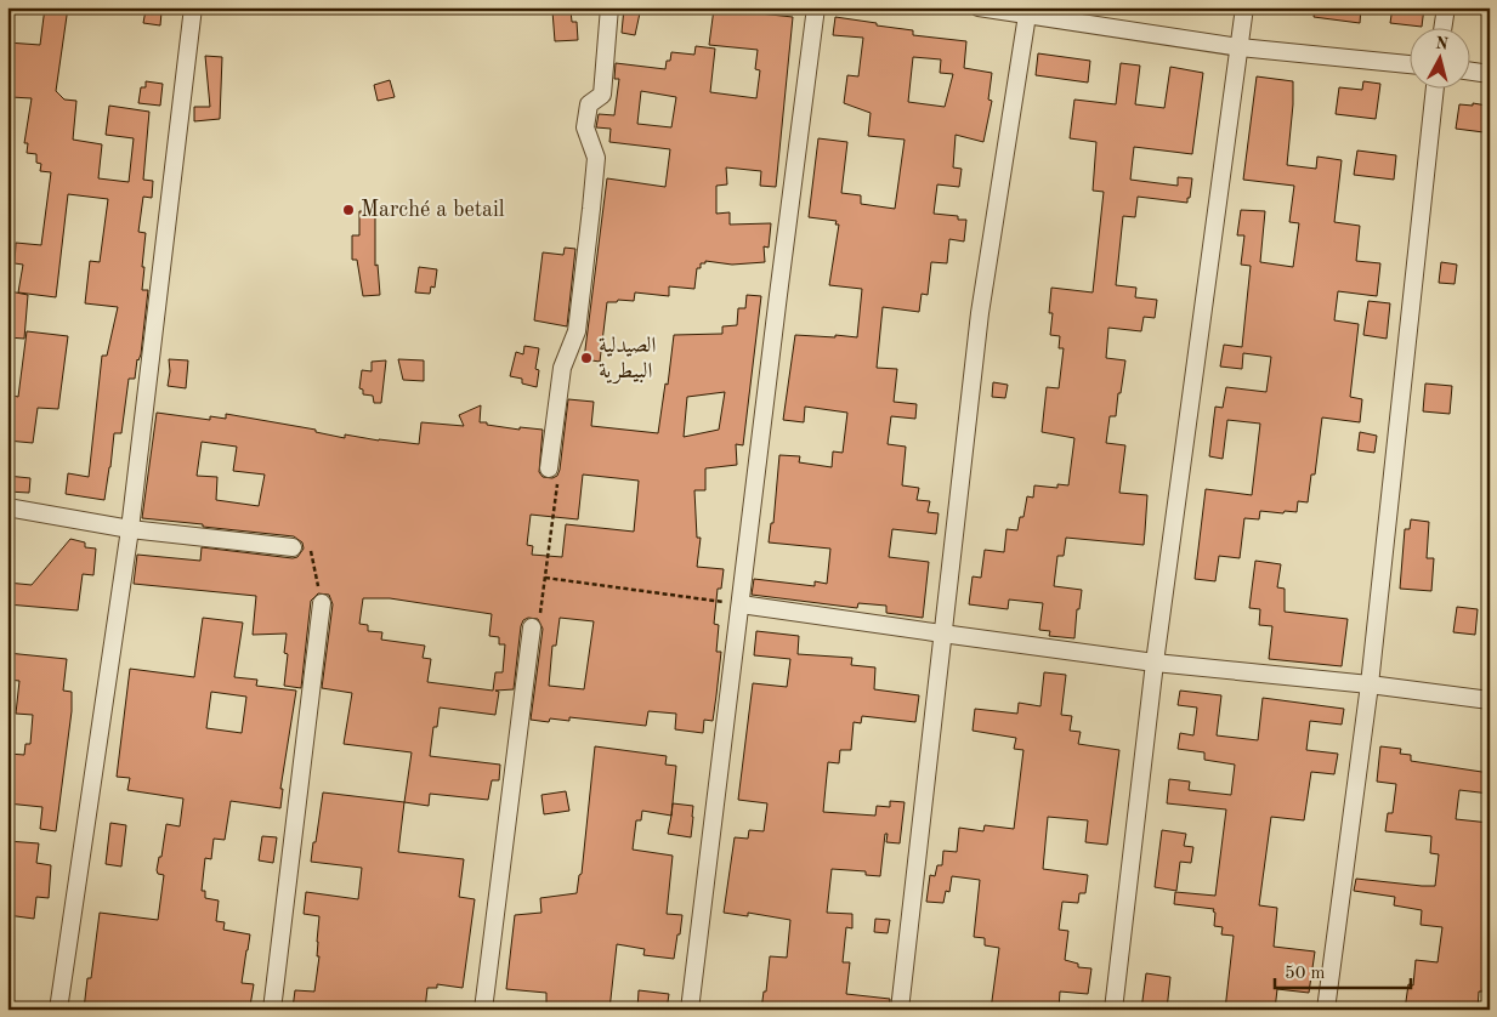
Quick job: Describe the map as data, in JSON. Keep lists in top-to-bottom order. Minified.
{"places":["Marché a betail","الصيدلية البيطرية"],"scale_bar":"50 m","north":"top"}
